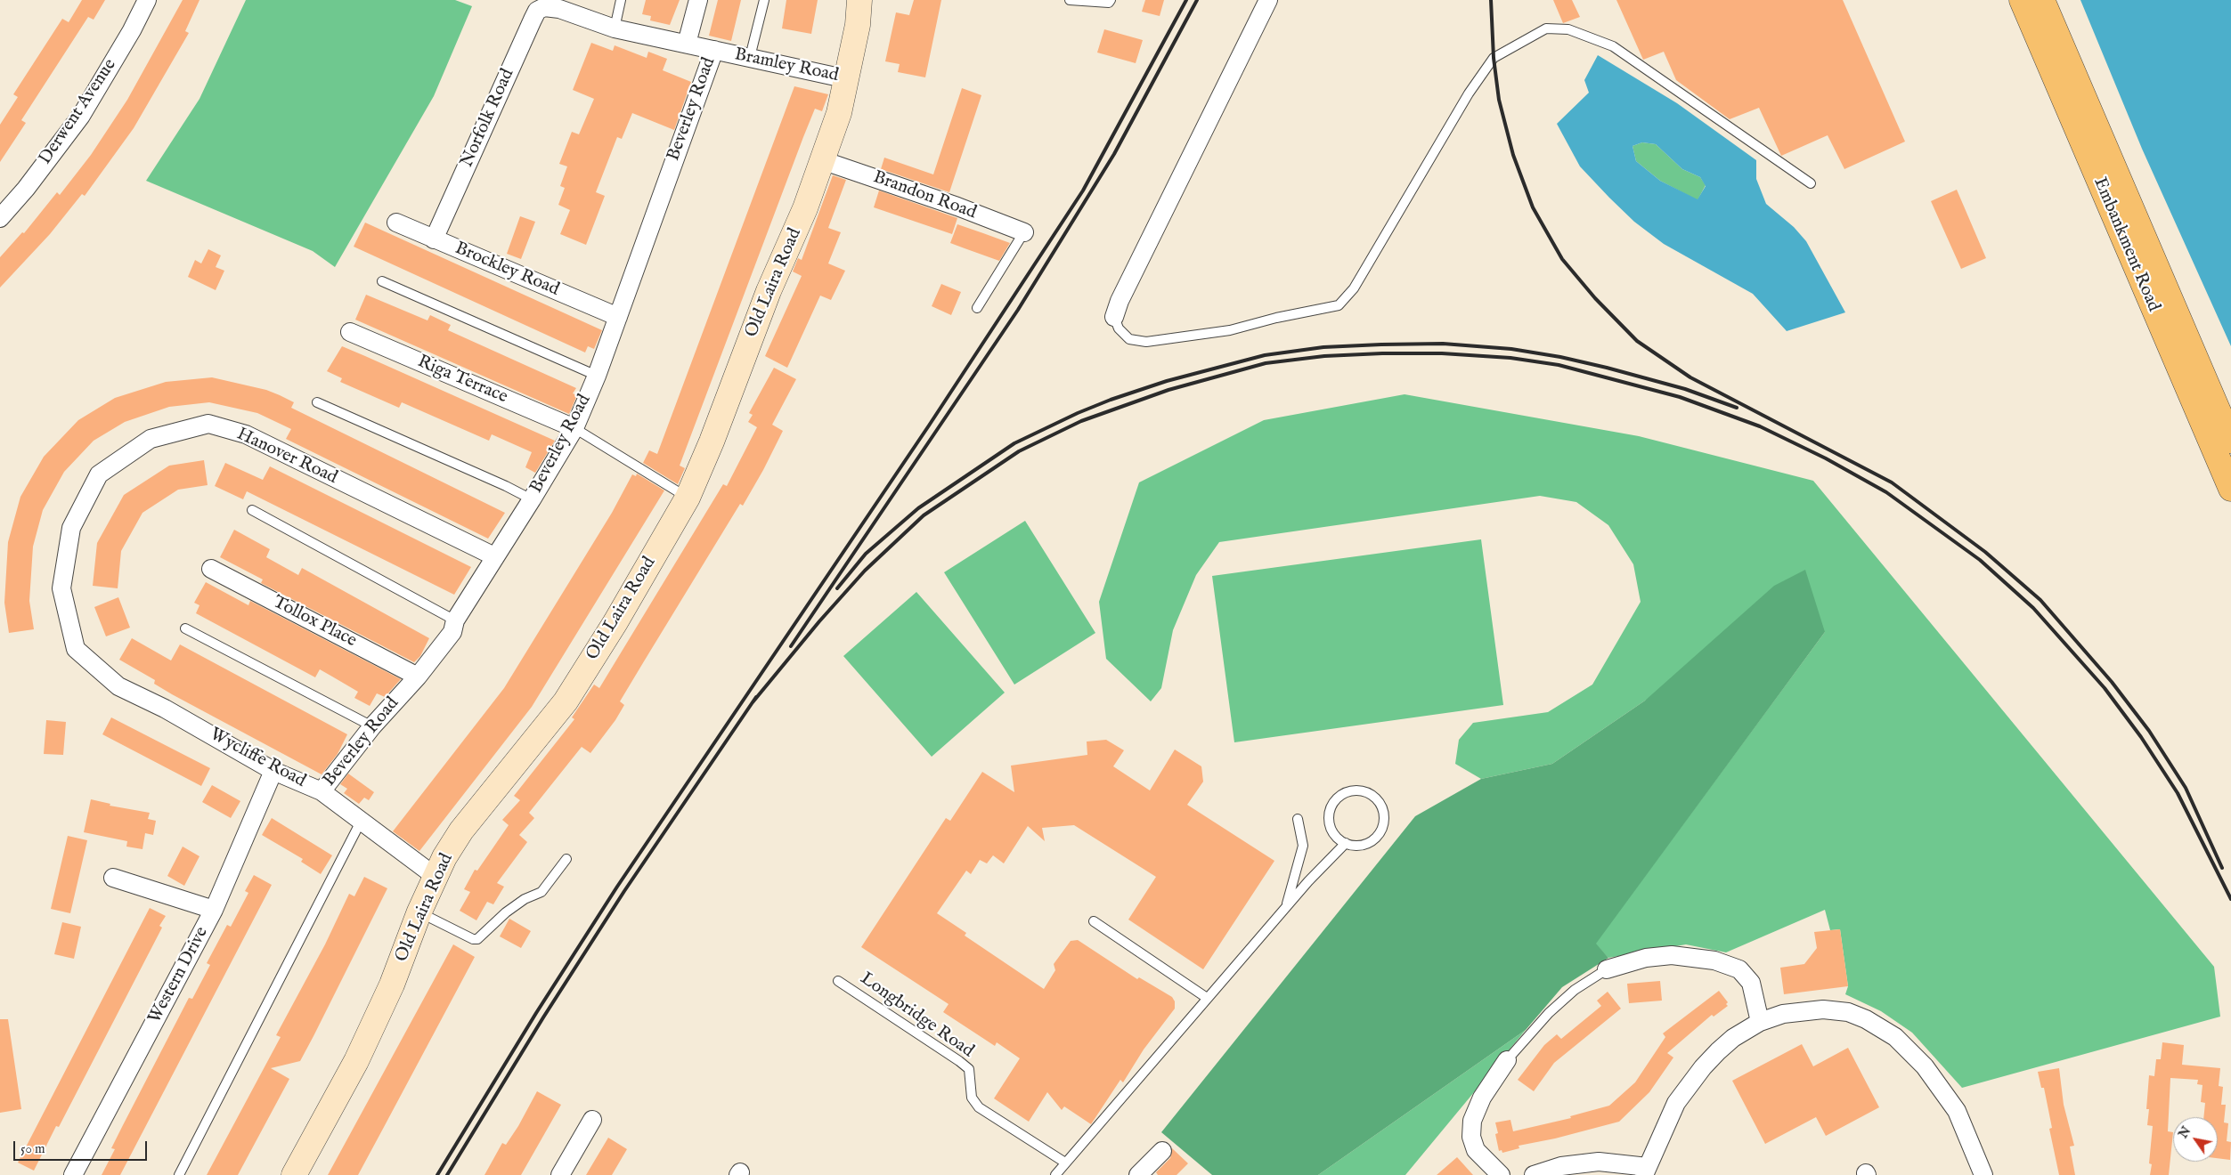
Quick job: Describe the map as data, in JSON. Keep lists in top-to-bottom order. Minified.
{"streets":{"main road":["Embankment Road","Old Laira Road"],"street":["Bramley Road","Beverley Road","Derwent Avenue","Norfolk Road","Brandon Road","Brockley Road","Riga Terrace","Hanover Road","Tollox Place","Wycliffe Road","Western Drive"],"lane":["Longbridge Road"]},"crossings":[["Bramley Road","Beverley Road"],["Bramley Road","Norfolk Road"],["Bramley Road","Old Laira Road"],["Beverley Road","Brockley Road"],["Beverley Road","Riga Terrace"],["Beverley Road","Hanover Road"],["Beverley Road","Tollox Place"],["Beverley Road","Wycliffe Road"],["Norfolk Road","Brockley Road"],["Brandon Road","Old Laira Road"],["Old Laira Road","Wycliffe Road"],["Hanover Road","Wycliffe Road"],["Wycliffe Road","Western Drive"]],"scale_bar":"50 m","north":"top left"}
